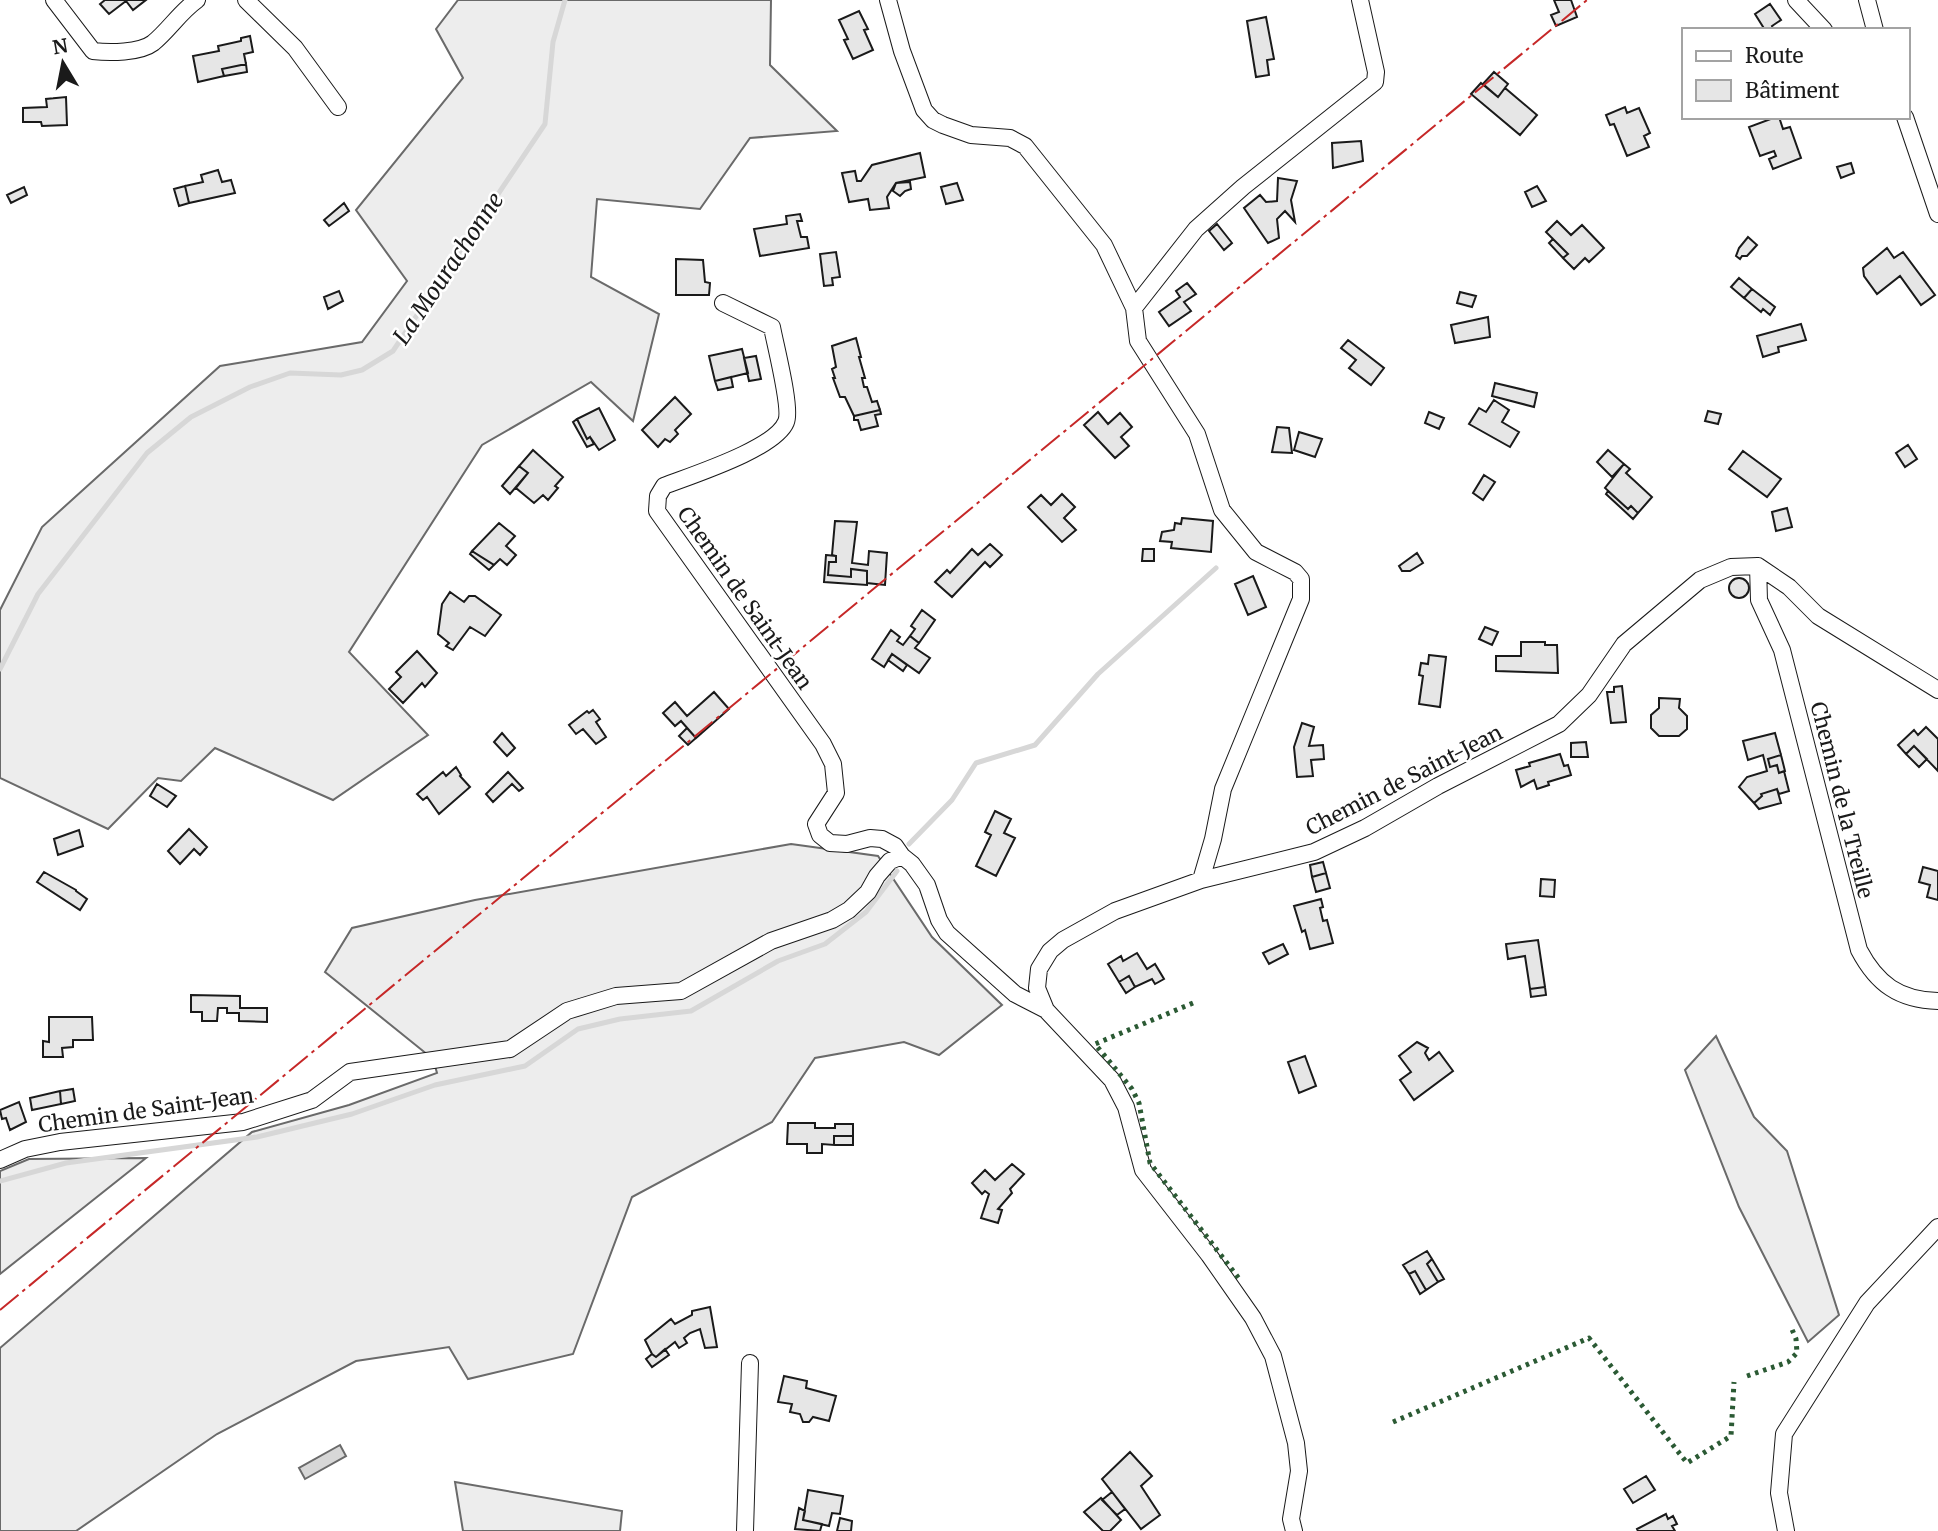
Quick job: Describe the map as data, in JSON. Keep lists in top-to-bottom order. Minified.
{"streets":{"street":["Chemin de Saint-Jean","Chemin de la Treille"]},"crossings":[["Chemin de Saint-Jean","Chemin de la Treille"]],"water":["La Mourachonne"],"legend":["Route","Bâtiment"],"north":"top"}
